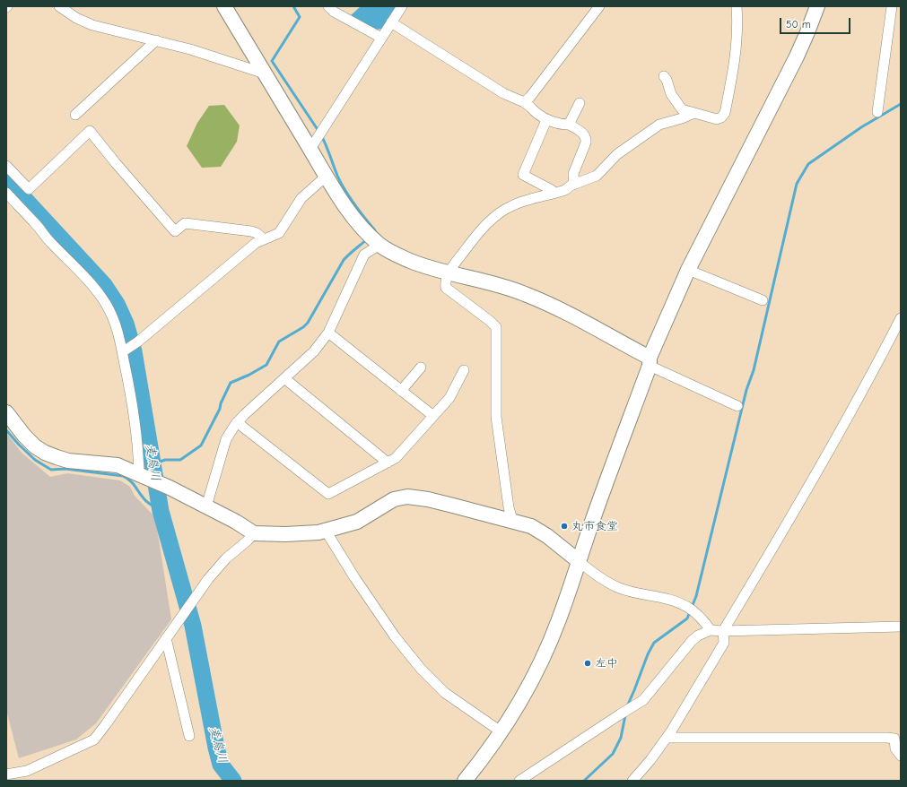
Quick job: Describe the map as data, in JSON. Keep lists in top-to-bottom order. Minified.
{"water":["麦鳥川"],"places":["丸市食堂","左中"],"scale_bar":"50 m"}
